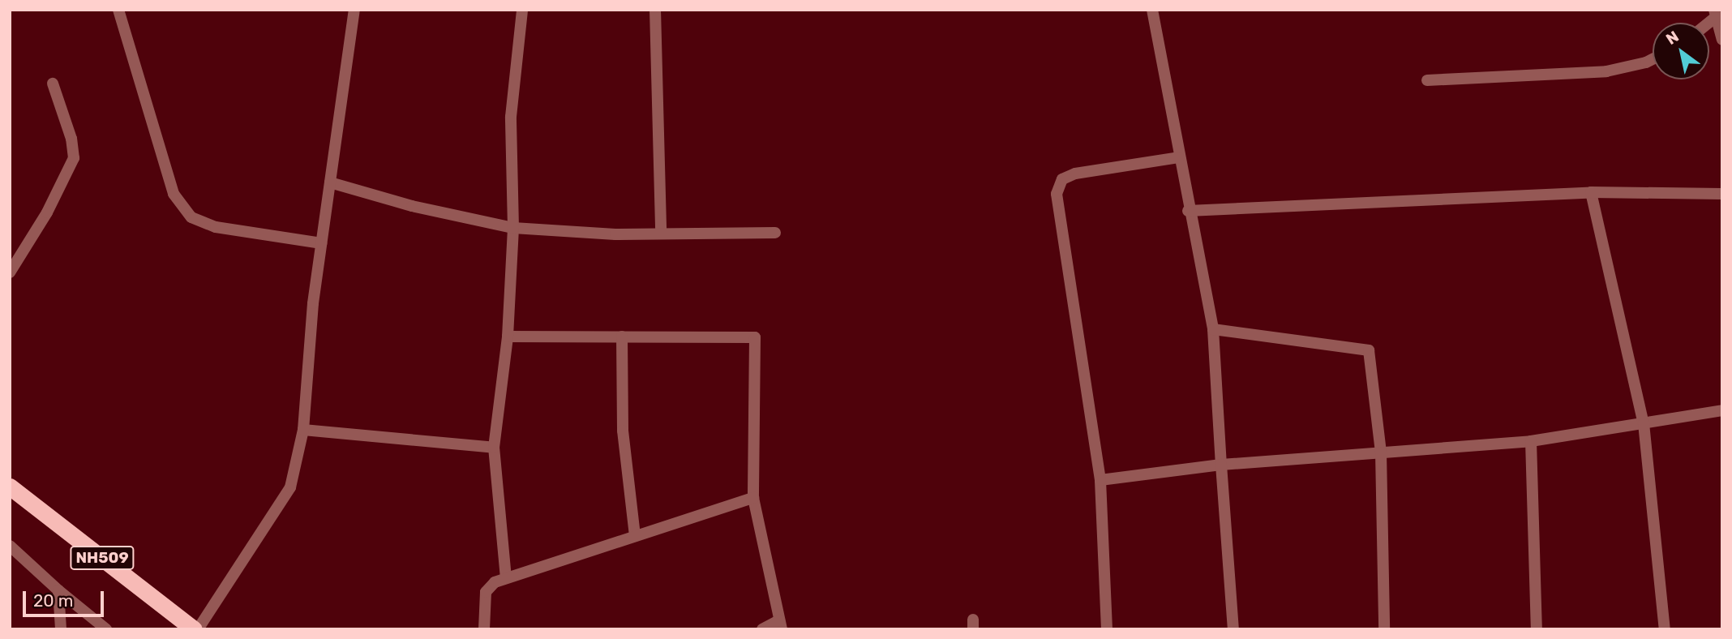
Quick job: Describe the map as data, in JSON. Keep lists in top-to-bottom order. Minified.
{"streets":{"highway":["NH509"]},"scale_bar":"20 m","north":"top left"}
